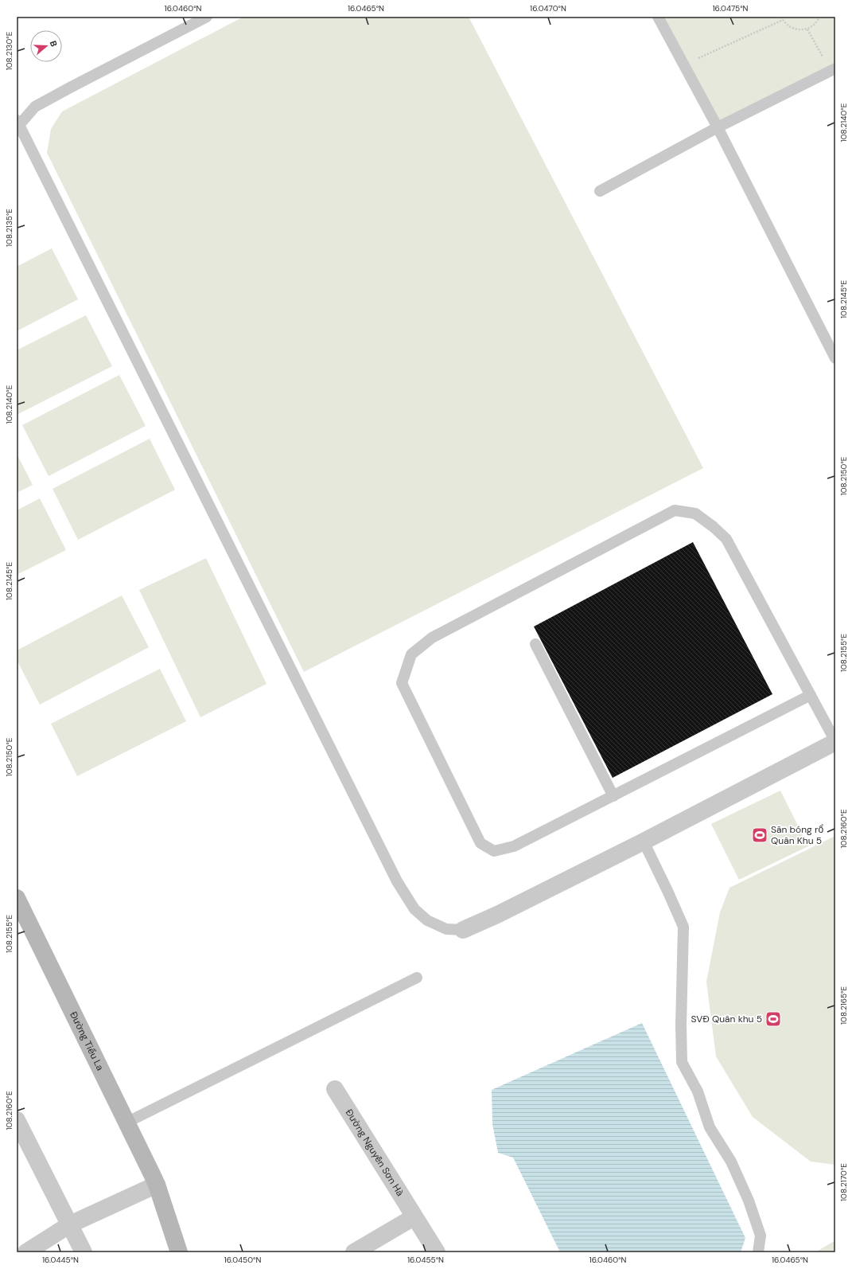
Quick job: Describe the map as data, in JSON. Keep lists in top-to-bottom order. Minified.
{"streets":{"main road":["Đường Tiểu La"],"street":["Đường Nguyễn Sơn Hà"]},"places":{"sports":["Sân bóng rổ Quân Khu 5","SVĐ Quân khu 5"]},"north":"right","coordinates":["16.0460°N","16.0465°N","16.0470°N","16.0475°N","108.2130°E","108.2140°E","108.2135°E","108.2145°E","108.2150°E","108.2155°E","108.2160°E","108.2165°E","108.2170°E","16.0445°N","16.0450°N","16.0455°N"]}
